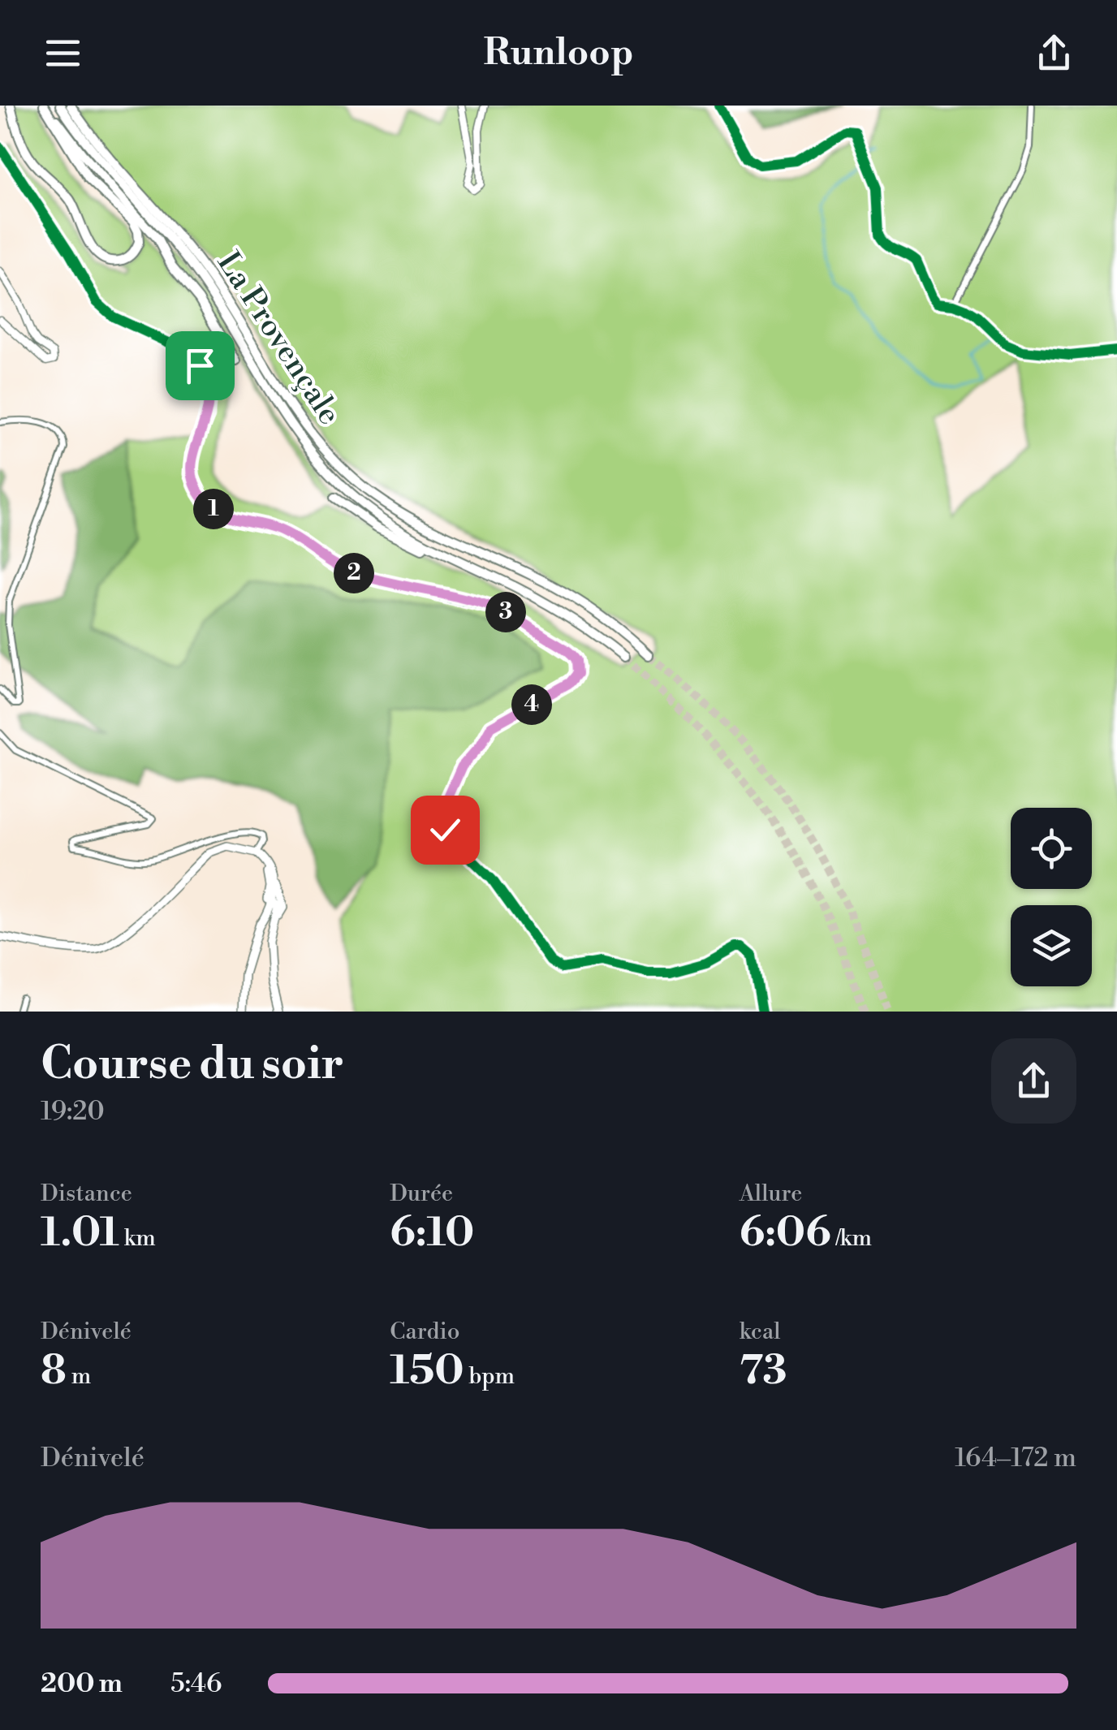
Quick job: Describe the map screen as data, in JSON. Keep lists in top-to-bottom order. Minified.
{"streets":{"highway":["La Provençale"]},"page":{"header":"Runloop","pins":["1","2","3","4"],"heading":["Course du soir","19:20"],"stats":[["Distance","1.01 km"],["Durée","6:10"],["Allure","6:06 /km"],["Dénivelé","8 m"],["Cardio","150 bpm"],["kcal","73"]],"chart":["Dénivelé","164–172 m"],"list":[{"name":"200 m","note":"5:46"}]}}
